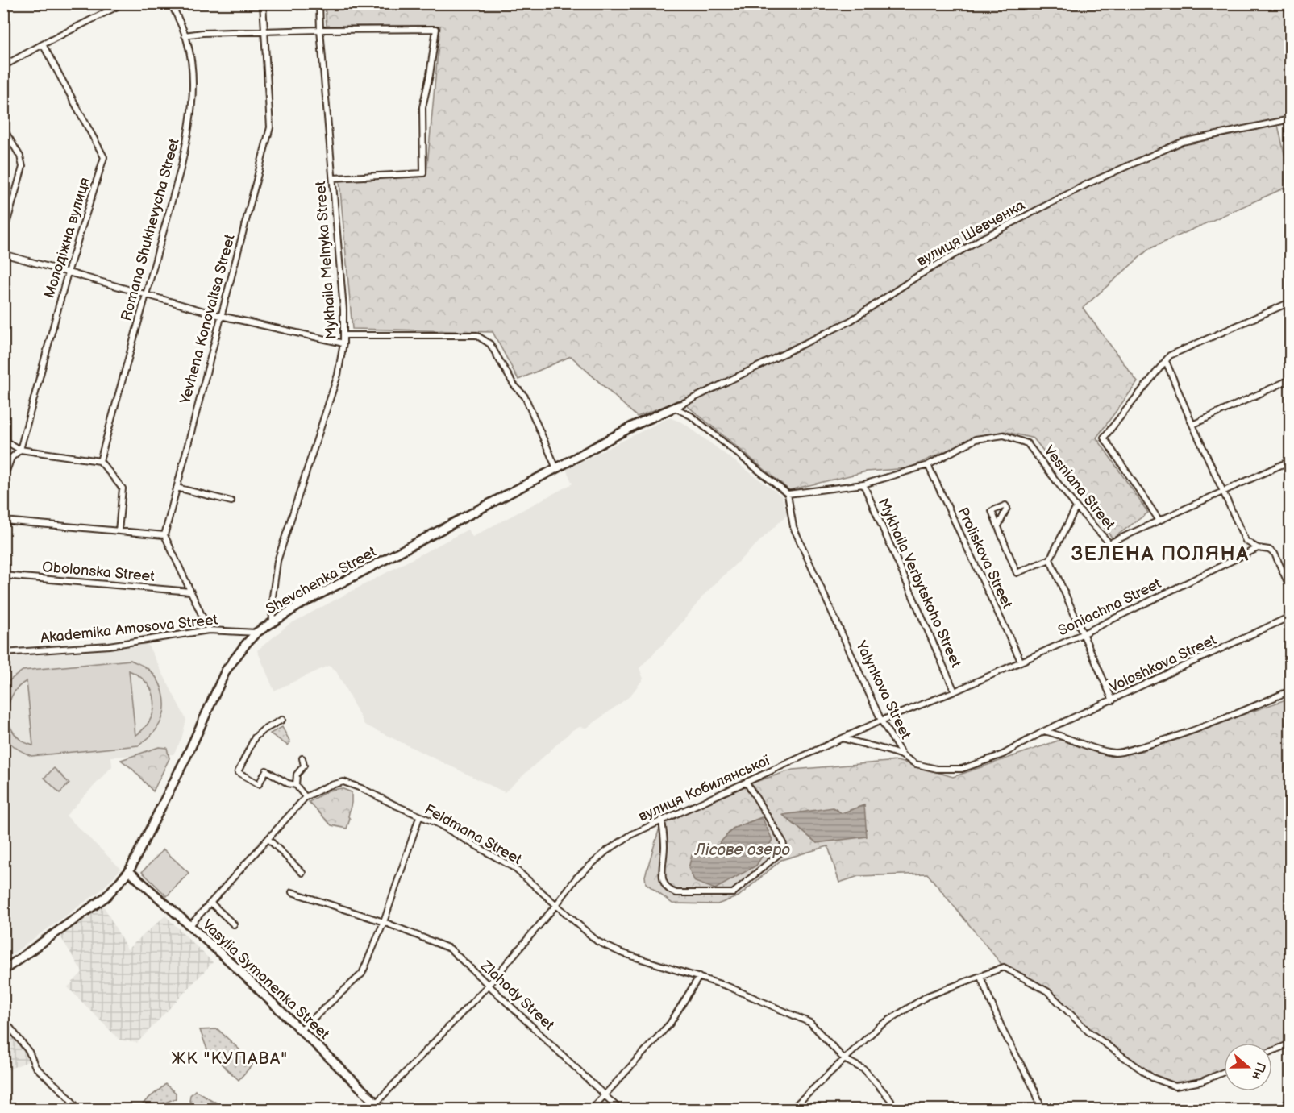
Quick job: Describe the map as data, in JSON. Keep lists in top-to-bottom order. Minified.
{"streets":{"street":["Romana Shukhevycha Street","вулиця Шевченка","Молодіжна вулиця","Mykhaila Melnyka Street","Yevhena Konovaltsa Street","Vesniana Street","Proliskova Street","Obolonska Street","Shevchenka Street","Mykhaila Verbytskoho Street","Soniachna Street","Akademika Amosova Street","Voloshkova Street","Yalynkova Street","вулиця Кобилянської","Feldmana Street","Vasylia Symonenka Street","Zlahody Street"]},"crossings":[["вулиця Шевченка","Shevchenka Street"],["Mykhaila Melnyka Street","Shevchenka Street"],["Vesniana Street","Proliskova Street"],["Vesniana Street","Mykhaila Verbytskoho Street"],["Vesniana Street","Yalynkova Street"],["Proliskova Street","Soniachna Street"],["Shevchenka Street","Akademika Amosova Street"],["Shevchenka Street","Vasylia Symonenka Street"],["Mykhaila Verbytskoho Street","Soniachna Street"],["Soniachna Street","Yalynkova Street"],["Soniachna Street","вулиця Кобилянської"],["Voloshkova Street","Yalynkova Street"],["Yalynkova Street","вулиця Кобилянської"],["вулиця Кобилянської","Feldmana Street"],["вулиця Кобилянської","Vasylia Symonenka Street"],["вулиця Кобилянської","Zlahody Street"],["Feldmana Street","Vasylia Symonenka Street"]],"districts":["ЗЕЛЕНА ПОЛЯНА","ЖК \"КУПАВА\""],"water":["Лісове озеро"],"north":"right"}
